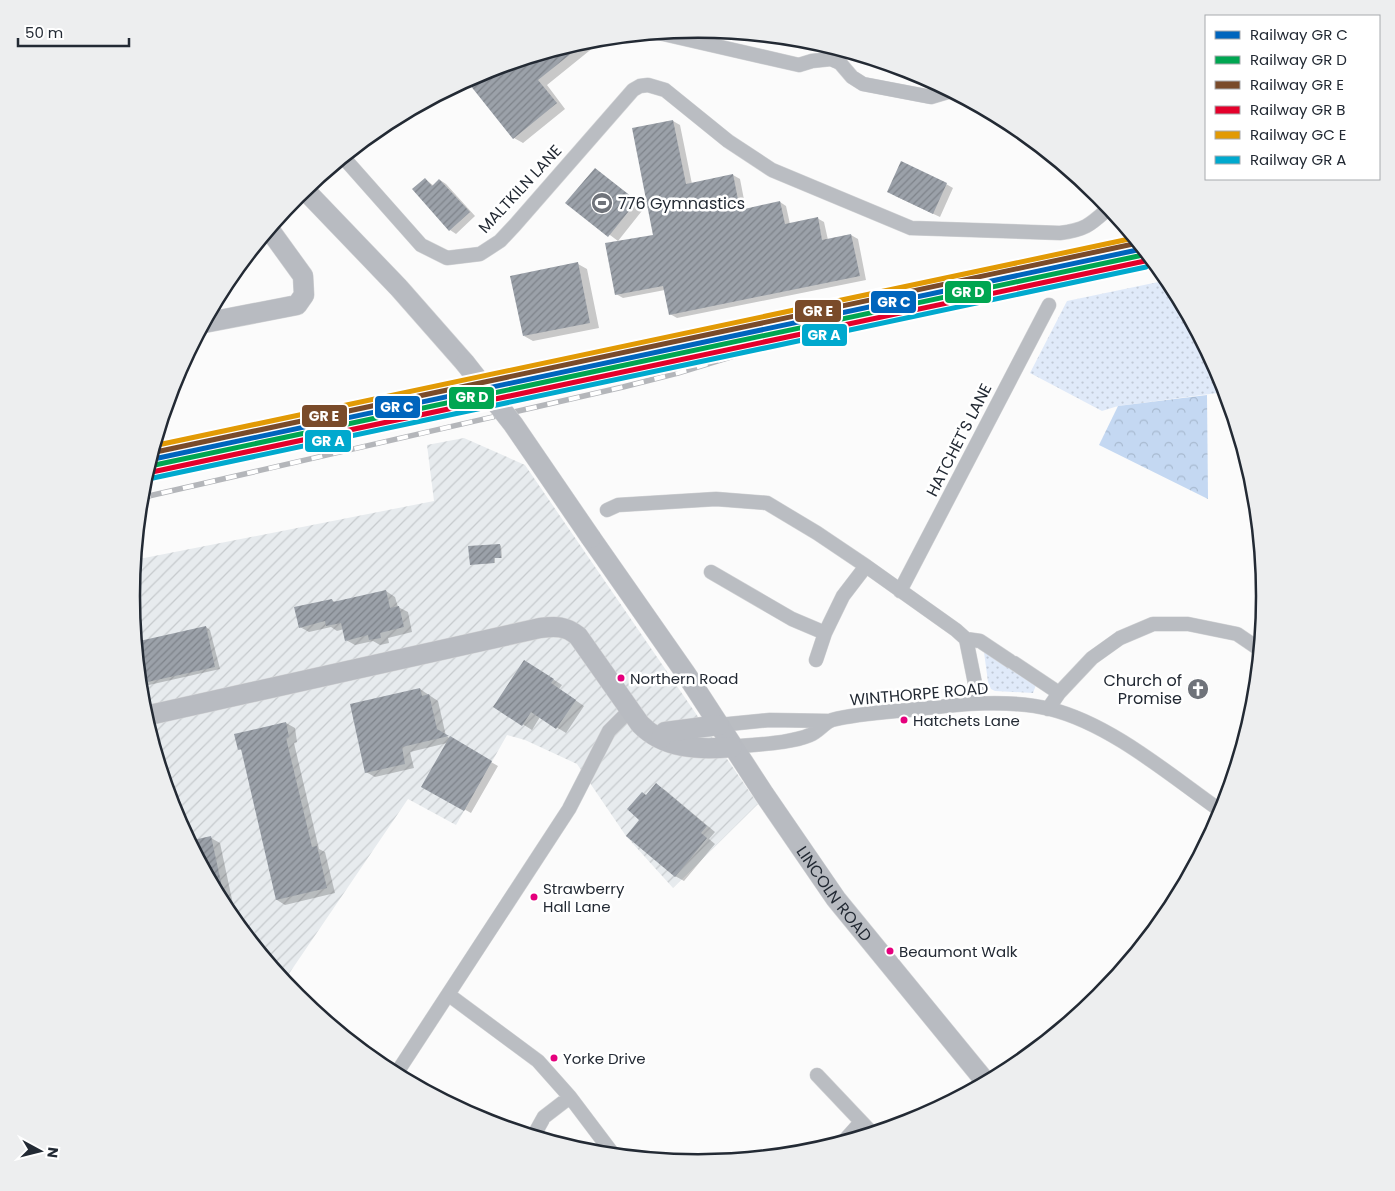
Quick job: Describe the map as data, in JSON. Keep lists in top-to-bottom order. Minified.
{"streets":{"main road":["LINCOLN ROAD"],"street":["MALTKILN LANE","HATCHET'S LANE","WINTHORPE ROAD"]},"crossings":[["WINTHORPE ROAD","LINCOLN ROAD"]],"places":{"sports":["776 Gymnastics"],"other":["Northern Road","Hatchets Lane","Strawberry Hall Lane","Beaumont Walk","Yorke Drive"],"church":["Church of Promise"]},"legend":["Railway GR C","Railway GR D","Railway GR E","Railway GR B","Railway GC E","Railway GR A"],"scale_bar":"50 m","north":"right"}
